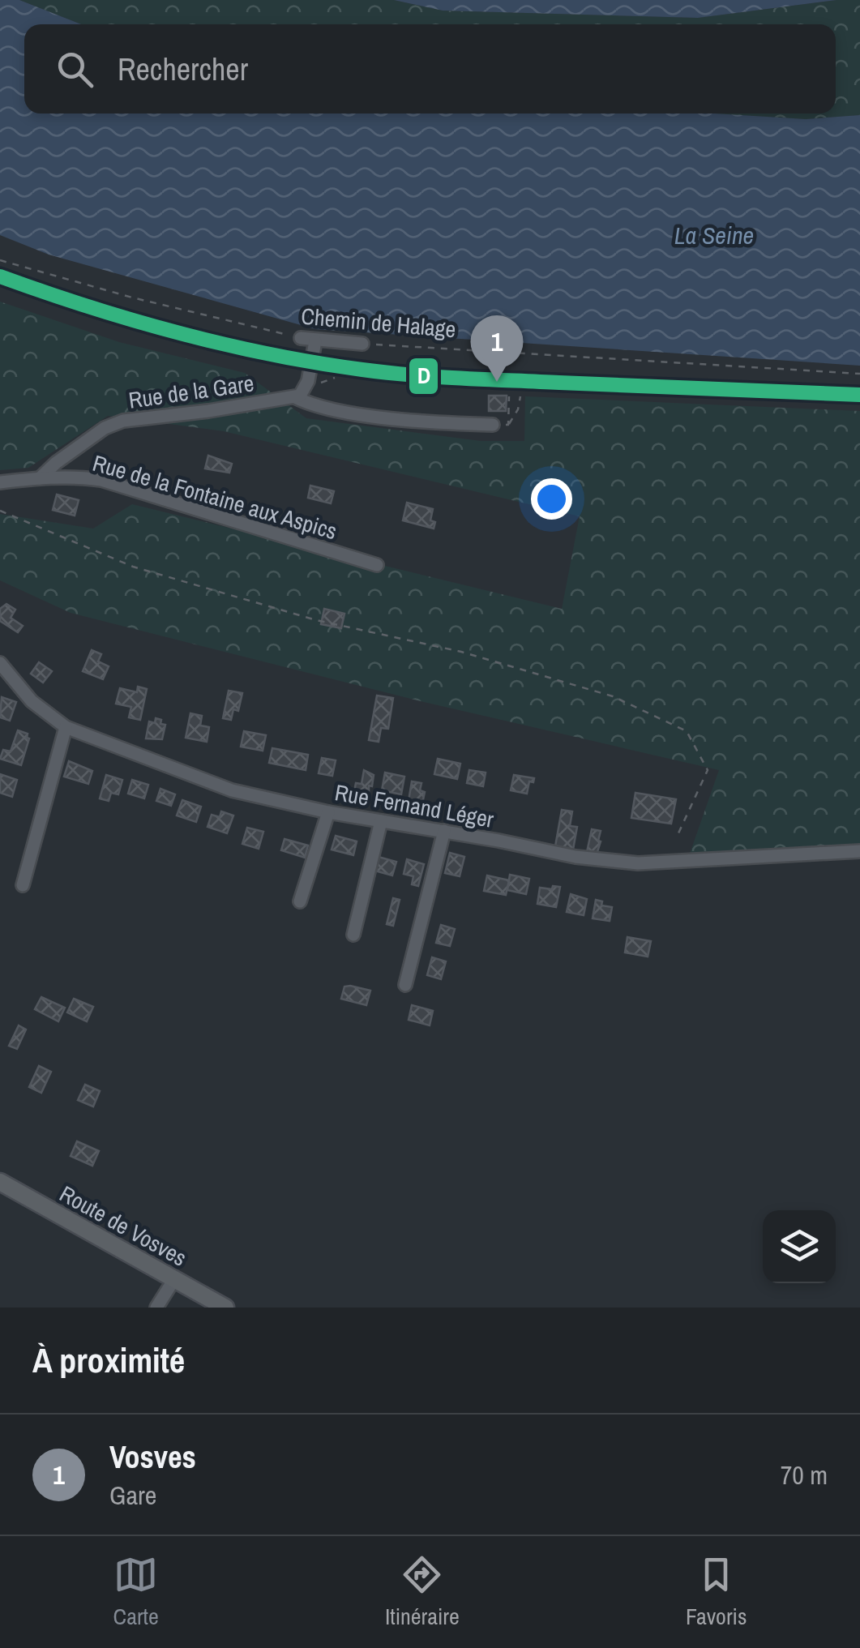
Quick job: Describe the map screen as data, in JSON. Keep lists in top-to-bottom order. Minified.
{"streets":{"main road":["Route de Vosves"],"street":["Chemin de Halage","Rue de la Gare","Rue de la Fontaine aux Aspics","Rue Fernand Léger"]},"crossings":[["Rue de la Gare","Rue de la Fontaine aux Aspics"]],"water":["La Seine"],"lines":["transit line D"],"page":{"search":"Rechercher","pins":"1","heading":"À proximité","list":[{"mark":"1","name":"Vosves","note":"Gare","value":"70 m"}],"nav":["Carte","Itinéraire","Favoris"]}}
